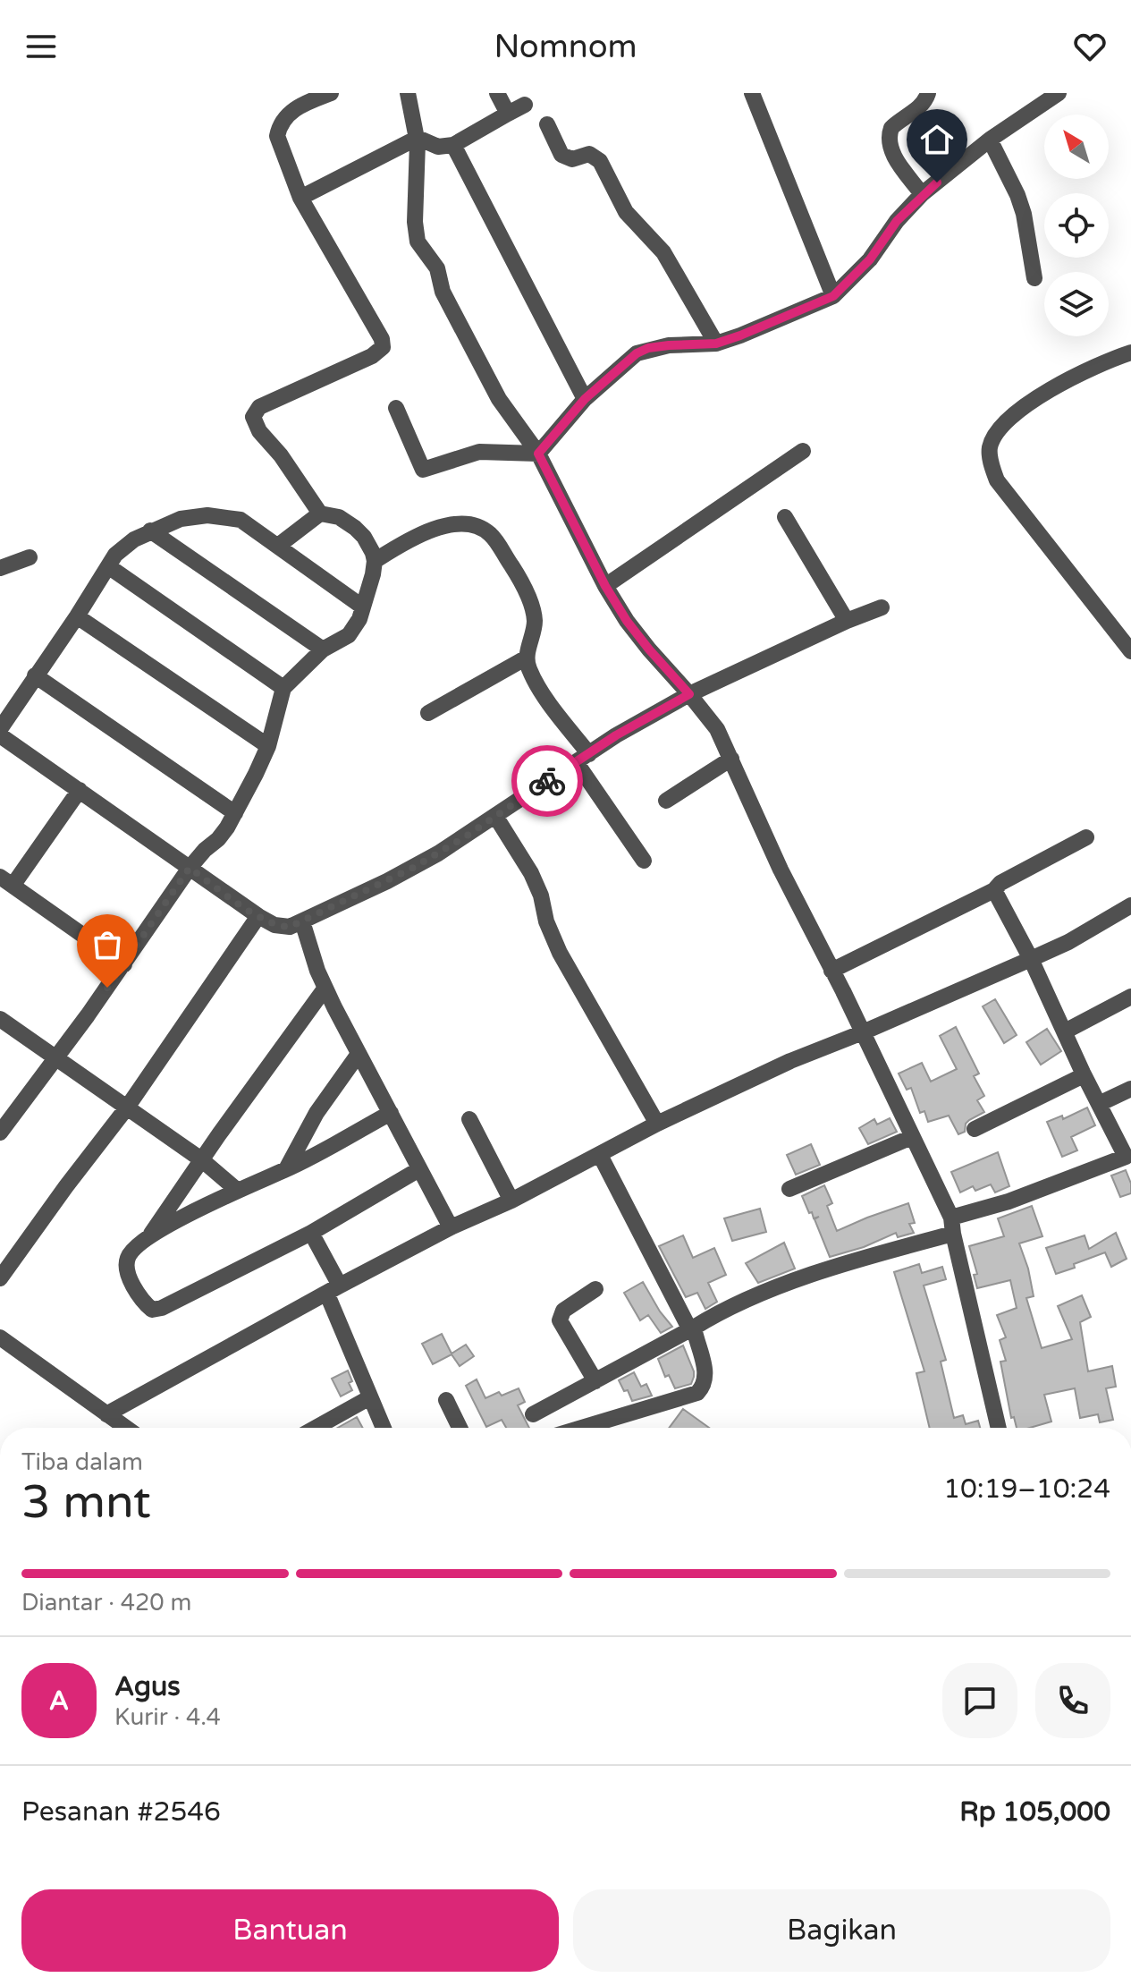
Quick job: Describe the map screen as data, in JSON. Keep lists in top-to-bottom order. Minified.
{"north":"top left","page":{"header":"Nomnom","heading":["3 mnt","Tiba dalam","10:19–10:24"],"panel":["Agus","Kurir · 4.4","Pesanan #2546","Rp 105,000"],"bar":"Diantar · 420 m","round":"A","buttons":["Bantuan","Bagikan"]}}
